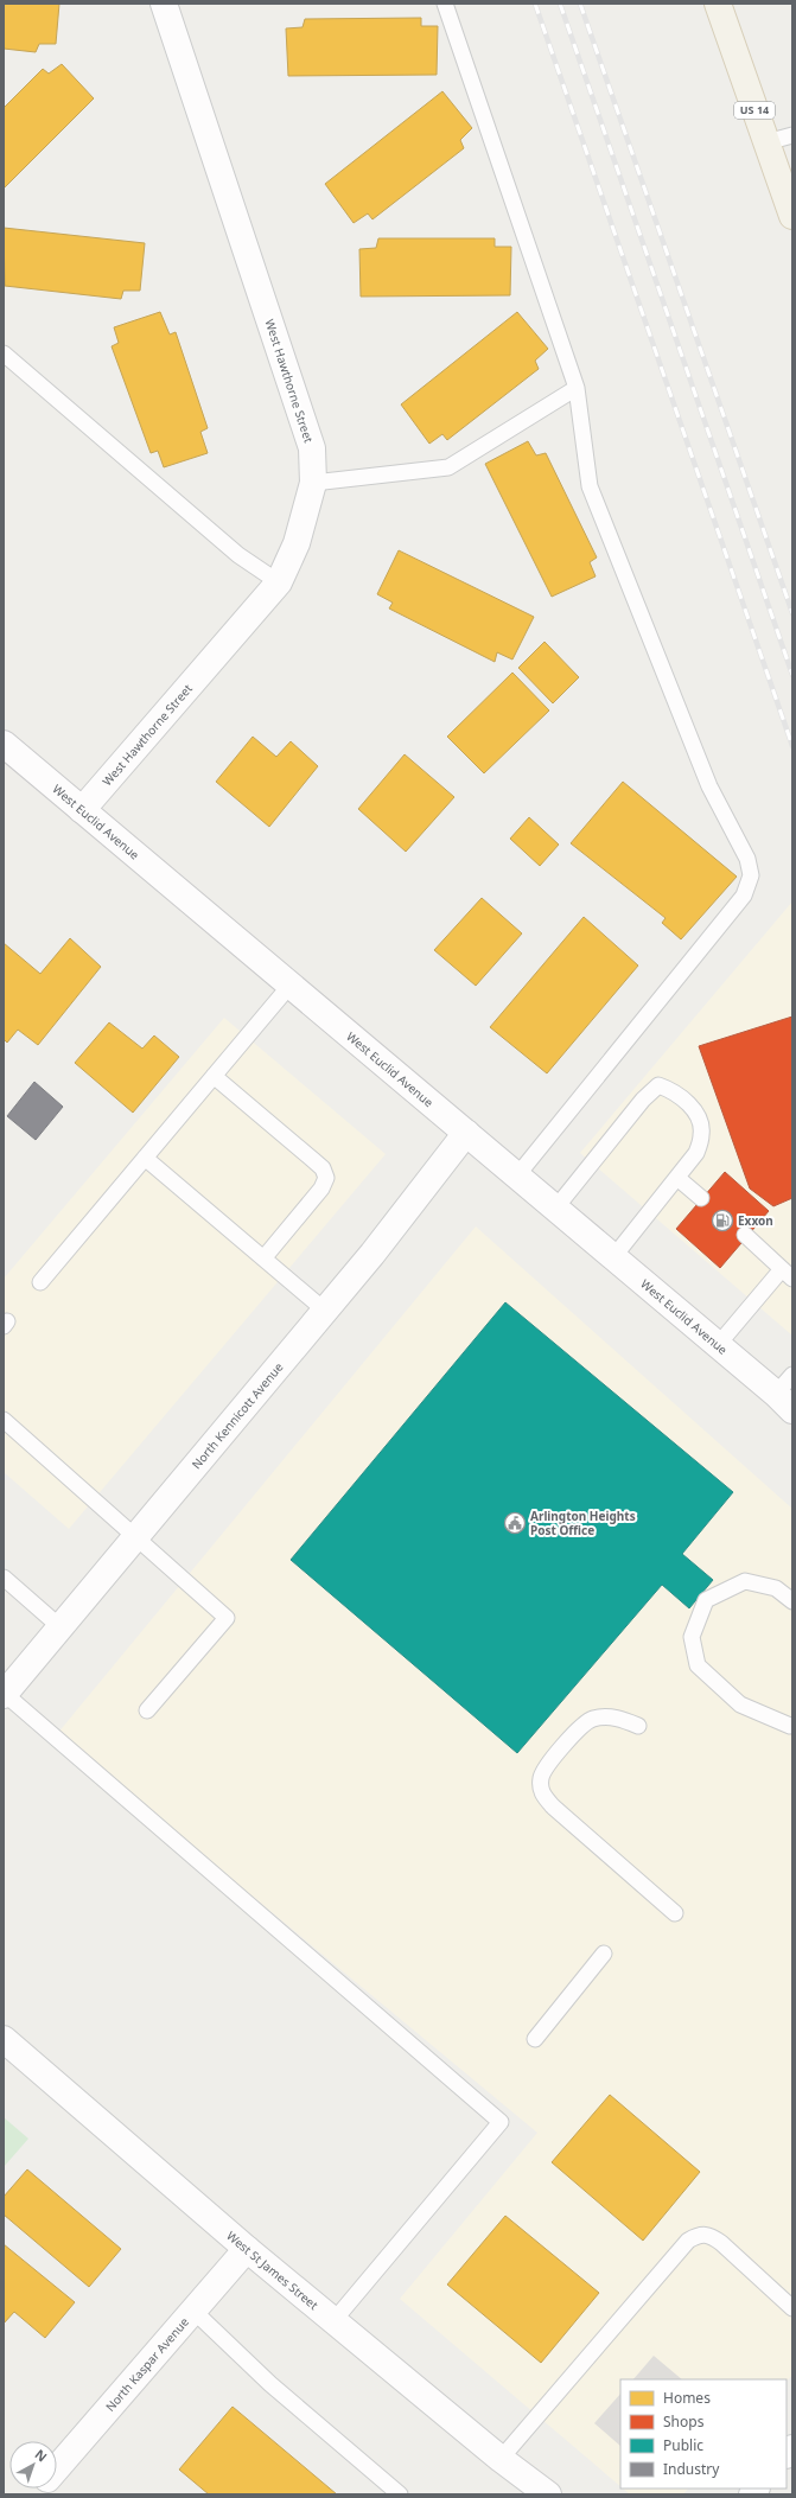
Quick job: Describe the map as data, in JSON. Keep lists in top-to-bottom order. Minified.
{"streets":{"main road":["US 14"],"street":["West Hawthorne Street","West Euclid Avenue","North Kennicott Avenue","West St James Street","North Kaspar Avenue"]},"crossings":[["West Hawthorne Street","West Euclid Avenue"],["West Euclid Avenue","North Kennicott Avenue"],["West St James Street","North Kaspar Avenue"]],"places":{"fuel station":["Exxon"],"public building":["Arlington Heights Post Office"]},"legend":["Homes","Shops","Public","Industry"],"north":"top right"}
